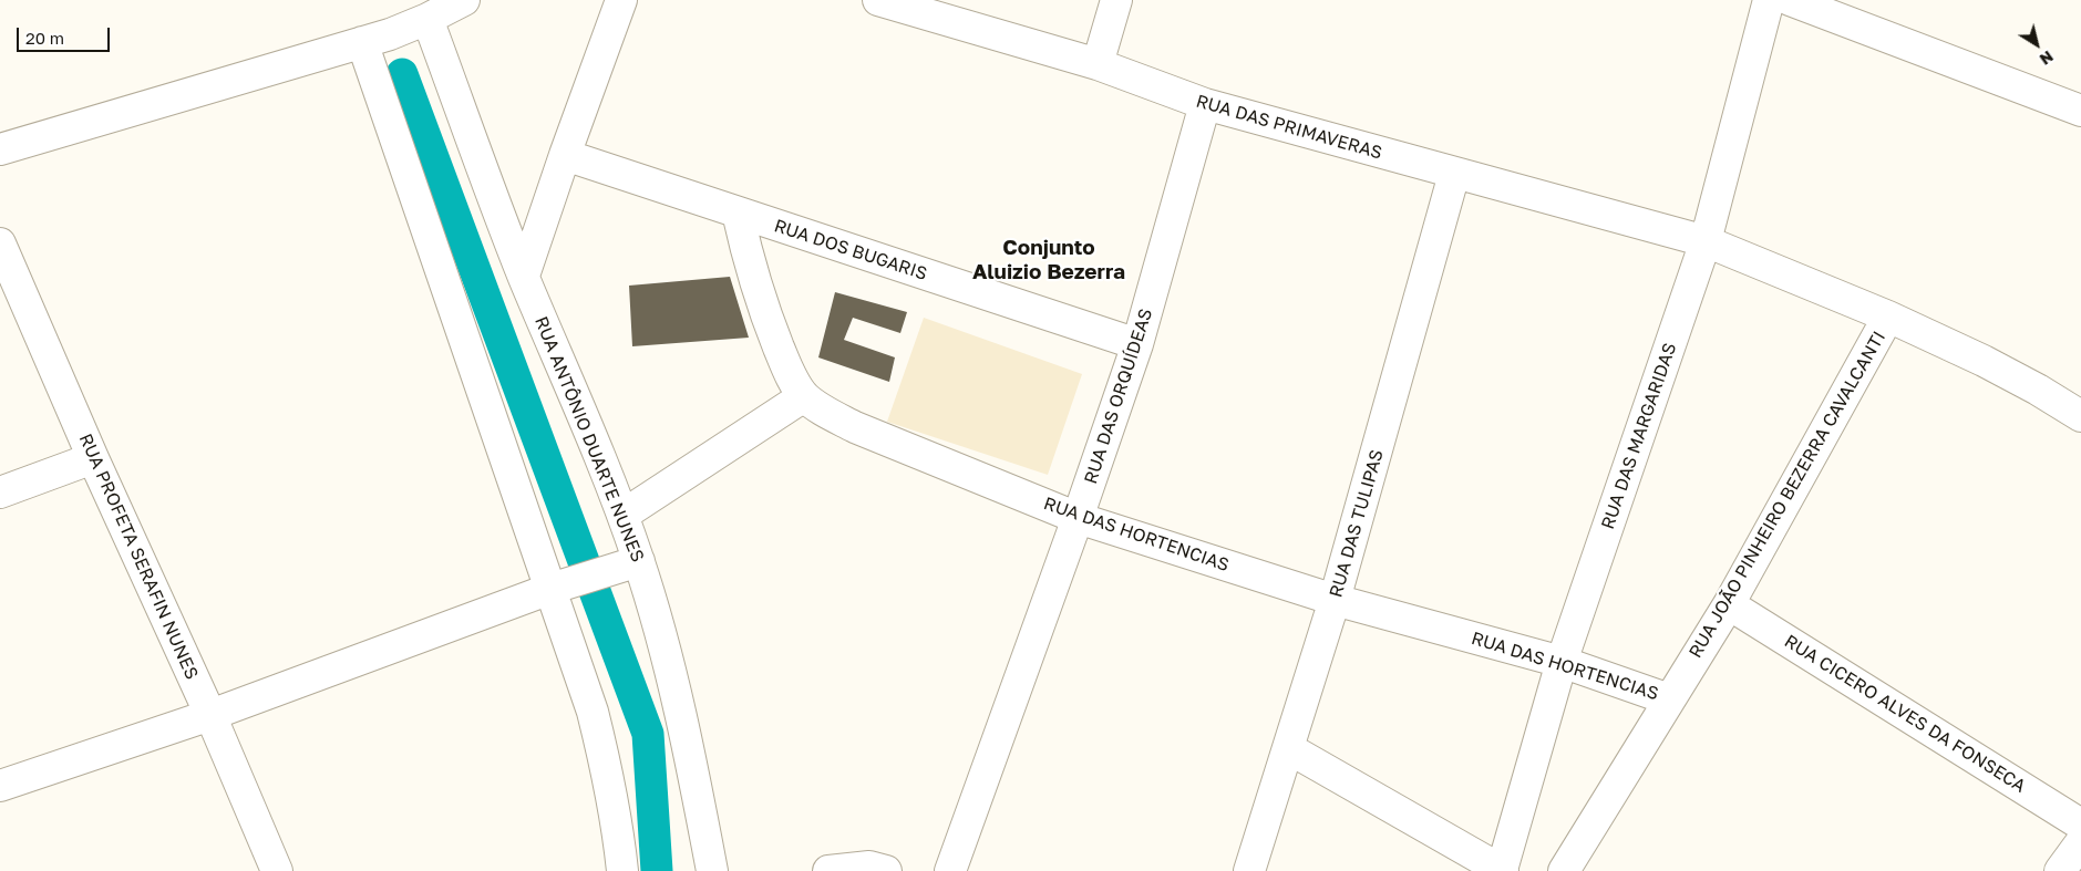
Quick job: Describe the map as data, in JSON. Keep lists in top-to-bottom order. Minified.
{"streets":{"street":["RUA DAS PRIMAVERAS","RUA DOS BUGARIS","RUA DAS ORQUÍDEAS","RUA DAS MARGARIDAS","RUA ANTÔNIO DUARTE NUNES","RUA JOÃO PINHEIRO BEZERRA CAVALCANTI","RUA DAS TULIPAS","RUA DAS HORTENCIAS","RUA PROFETA SERAFIN NUNES","RUA CICERO ALVES DA FONSECA"]},"crossings":[["RUA DAS PRIMAVERAS","RUA DAS ORQUÍDEAS"],["RUA DAS PRIMAVERAS","RUA DAS MARGARIDAS"],["RUA DAS PRIMAVERAS","RUA JOÃO PINHEIRO BEZERRA CAVALCANTI"],["RUA DAS PRIMAVERAS","RUA DAS TULIPAS"],["RUA DOS BUGARIS","RUA DAS ORQUÍDEAS"],["RUA DOS BUGARIS","RUA DAS HORTENCIAS"],["RUA DAS ORQUÍDEAS","RUA DAS HORTENCIAS"],["RUA DAS MARGARIDAS","RUA DAS HORTENCIAS"],["RUA JOÃO PINHEIRO BEZERRA CAVALCANTI","RUA DAS HORTENCIAS"],["RUA JOÃO PINHEIRO BEZERRA CAVALCANTI","RUA CICERO ALVES DA FONSECA"],["RUA DAS TULIPAS","RUA DAS HORTENCIAS"]],"districts":["Conjunto Aluizio Bezerra"],"scale_bar":"20 m","north":"bottom right"}
